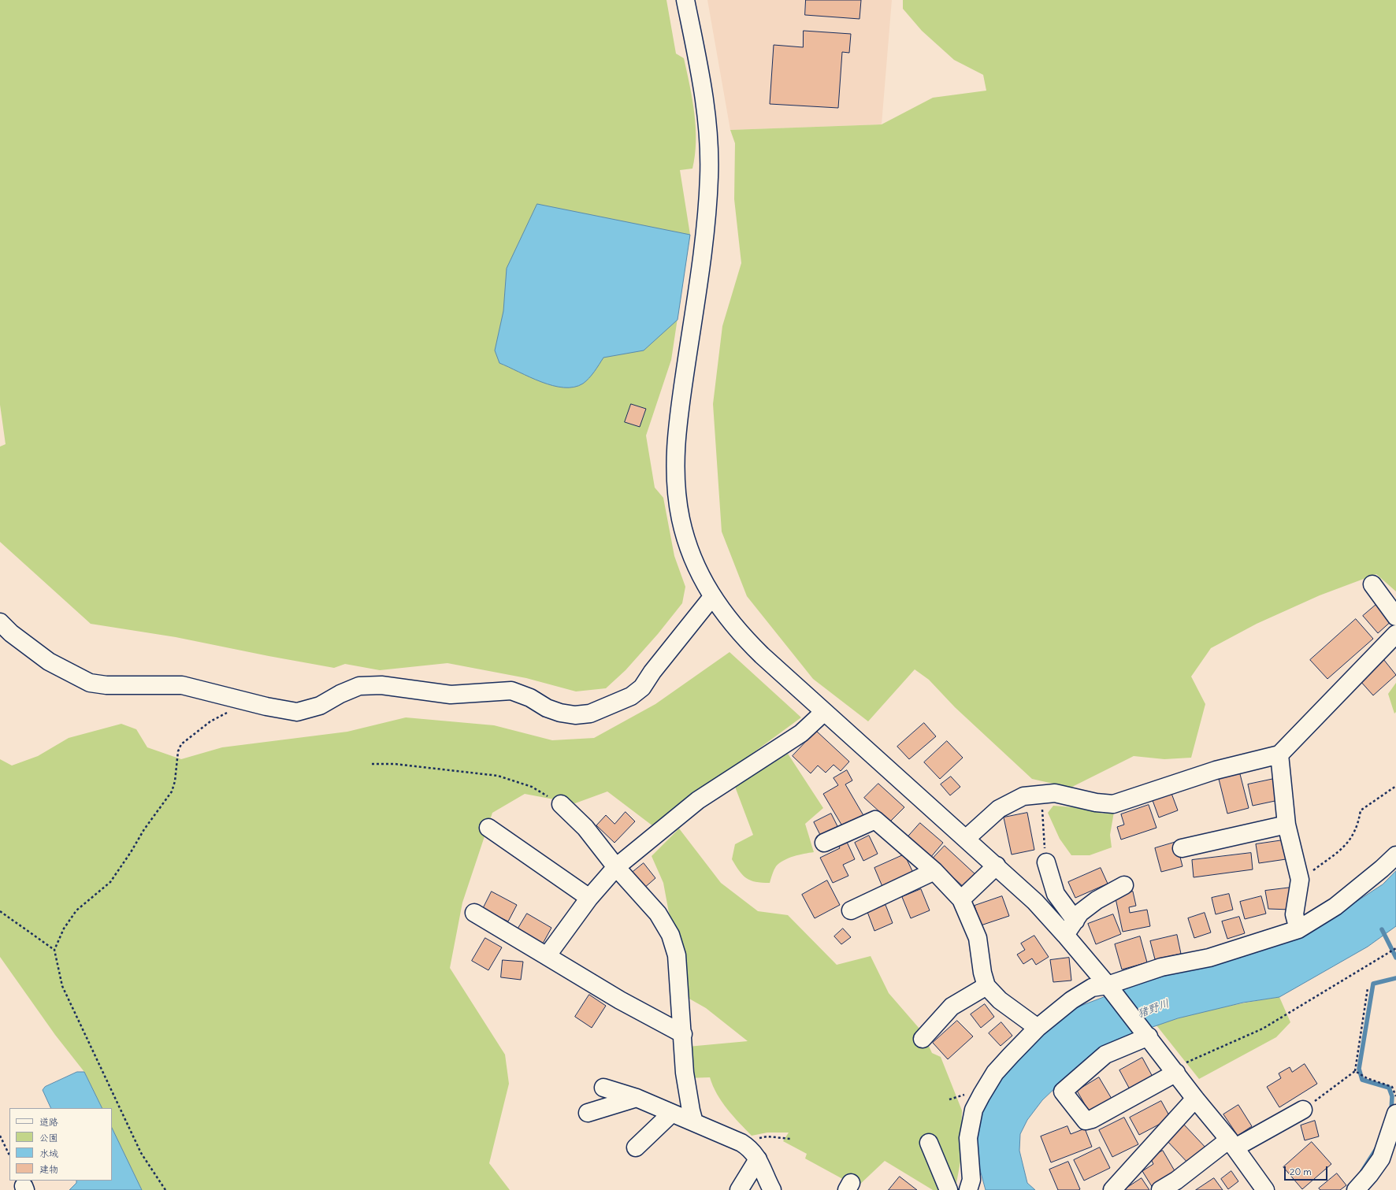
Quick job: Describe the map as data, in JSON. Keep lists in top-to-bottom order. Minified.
{"water":["猪野川"],"legend":["道路","公園","水域","建物"],"scale_bar":"20 m"}
